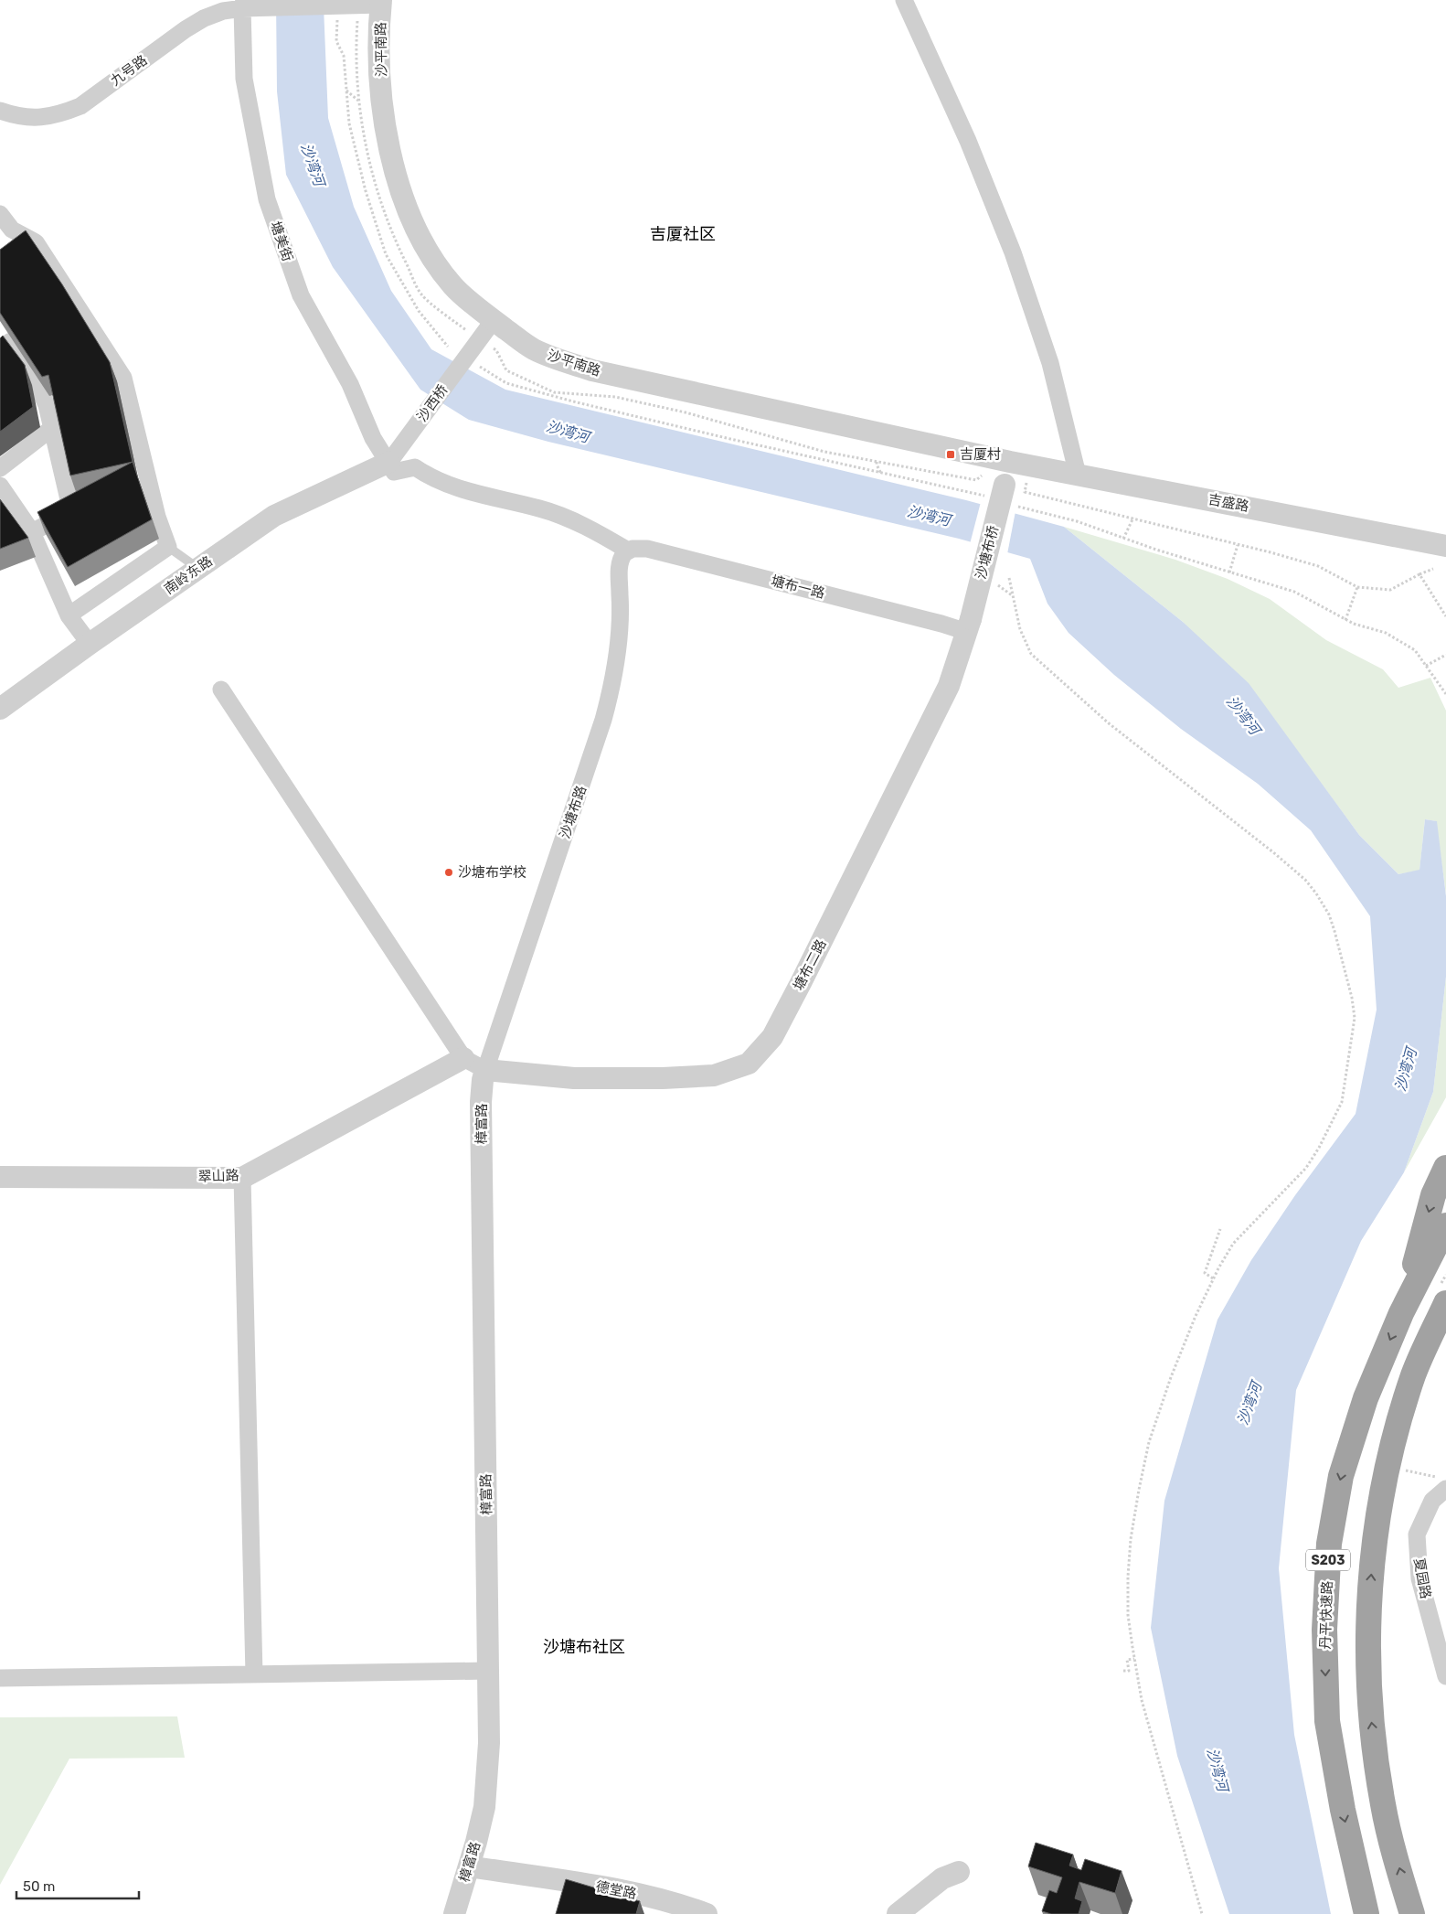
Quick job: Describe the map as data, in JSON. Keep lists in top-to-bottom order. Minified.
{"streets":{"highway":["S203","丹平快速路"],"street":["沙平南路","九号路","塘美街","沙西桥","吉盛路","沙塘布桥","南岭东路","塘布一路","沙塘布路","塘布二路","樟富路","翠山路","夏园路","德堂路"]},"crossings":[["沙平南路","九号路"],["沙平南路","沙西桥"],["沙平南路","吉盛路"],["沙平南路","沙塘布桥"],["九号路","塘美街"],["塘美街","沙西桥"],["塘美街","南岭东路"],["沙西桥","南岭东路"],["吉盛路","沙塘布桥"],["沙塘布桥","塘布一路"],["沙塘布桥","塘布二路"],["塘布一路","沙塘布路"],["塘布一路","塘布二路"],["沙塘布路","塘布二路"],["沙塘布路","樟富路"],["塘布二路","樟富路"],["樟富路","德堂路"]],"districts":["吉厦社区","沙塘布社区"],"water":["沙湾河"],"places":{"transit":["吉厦村"],"other":["沙塘布学校"]},"scale_bar":"50 m"}
